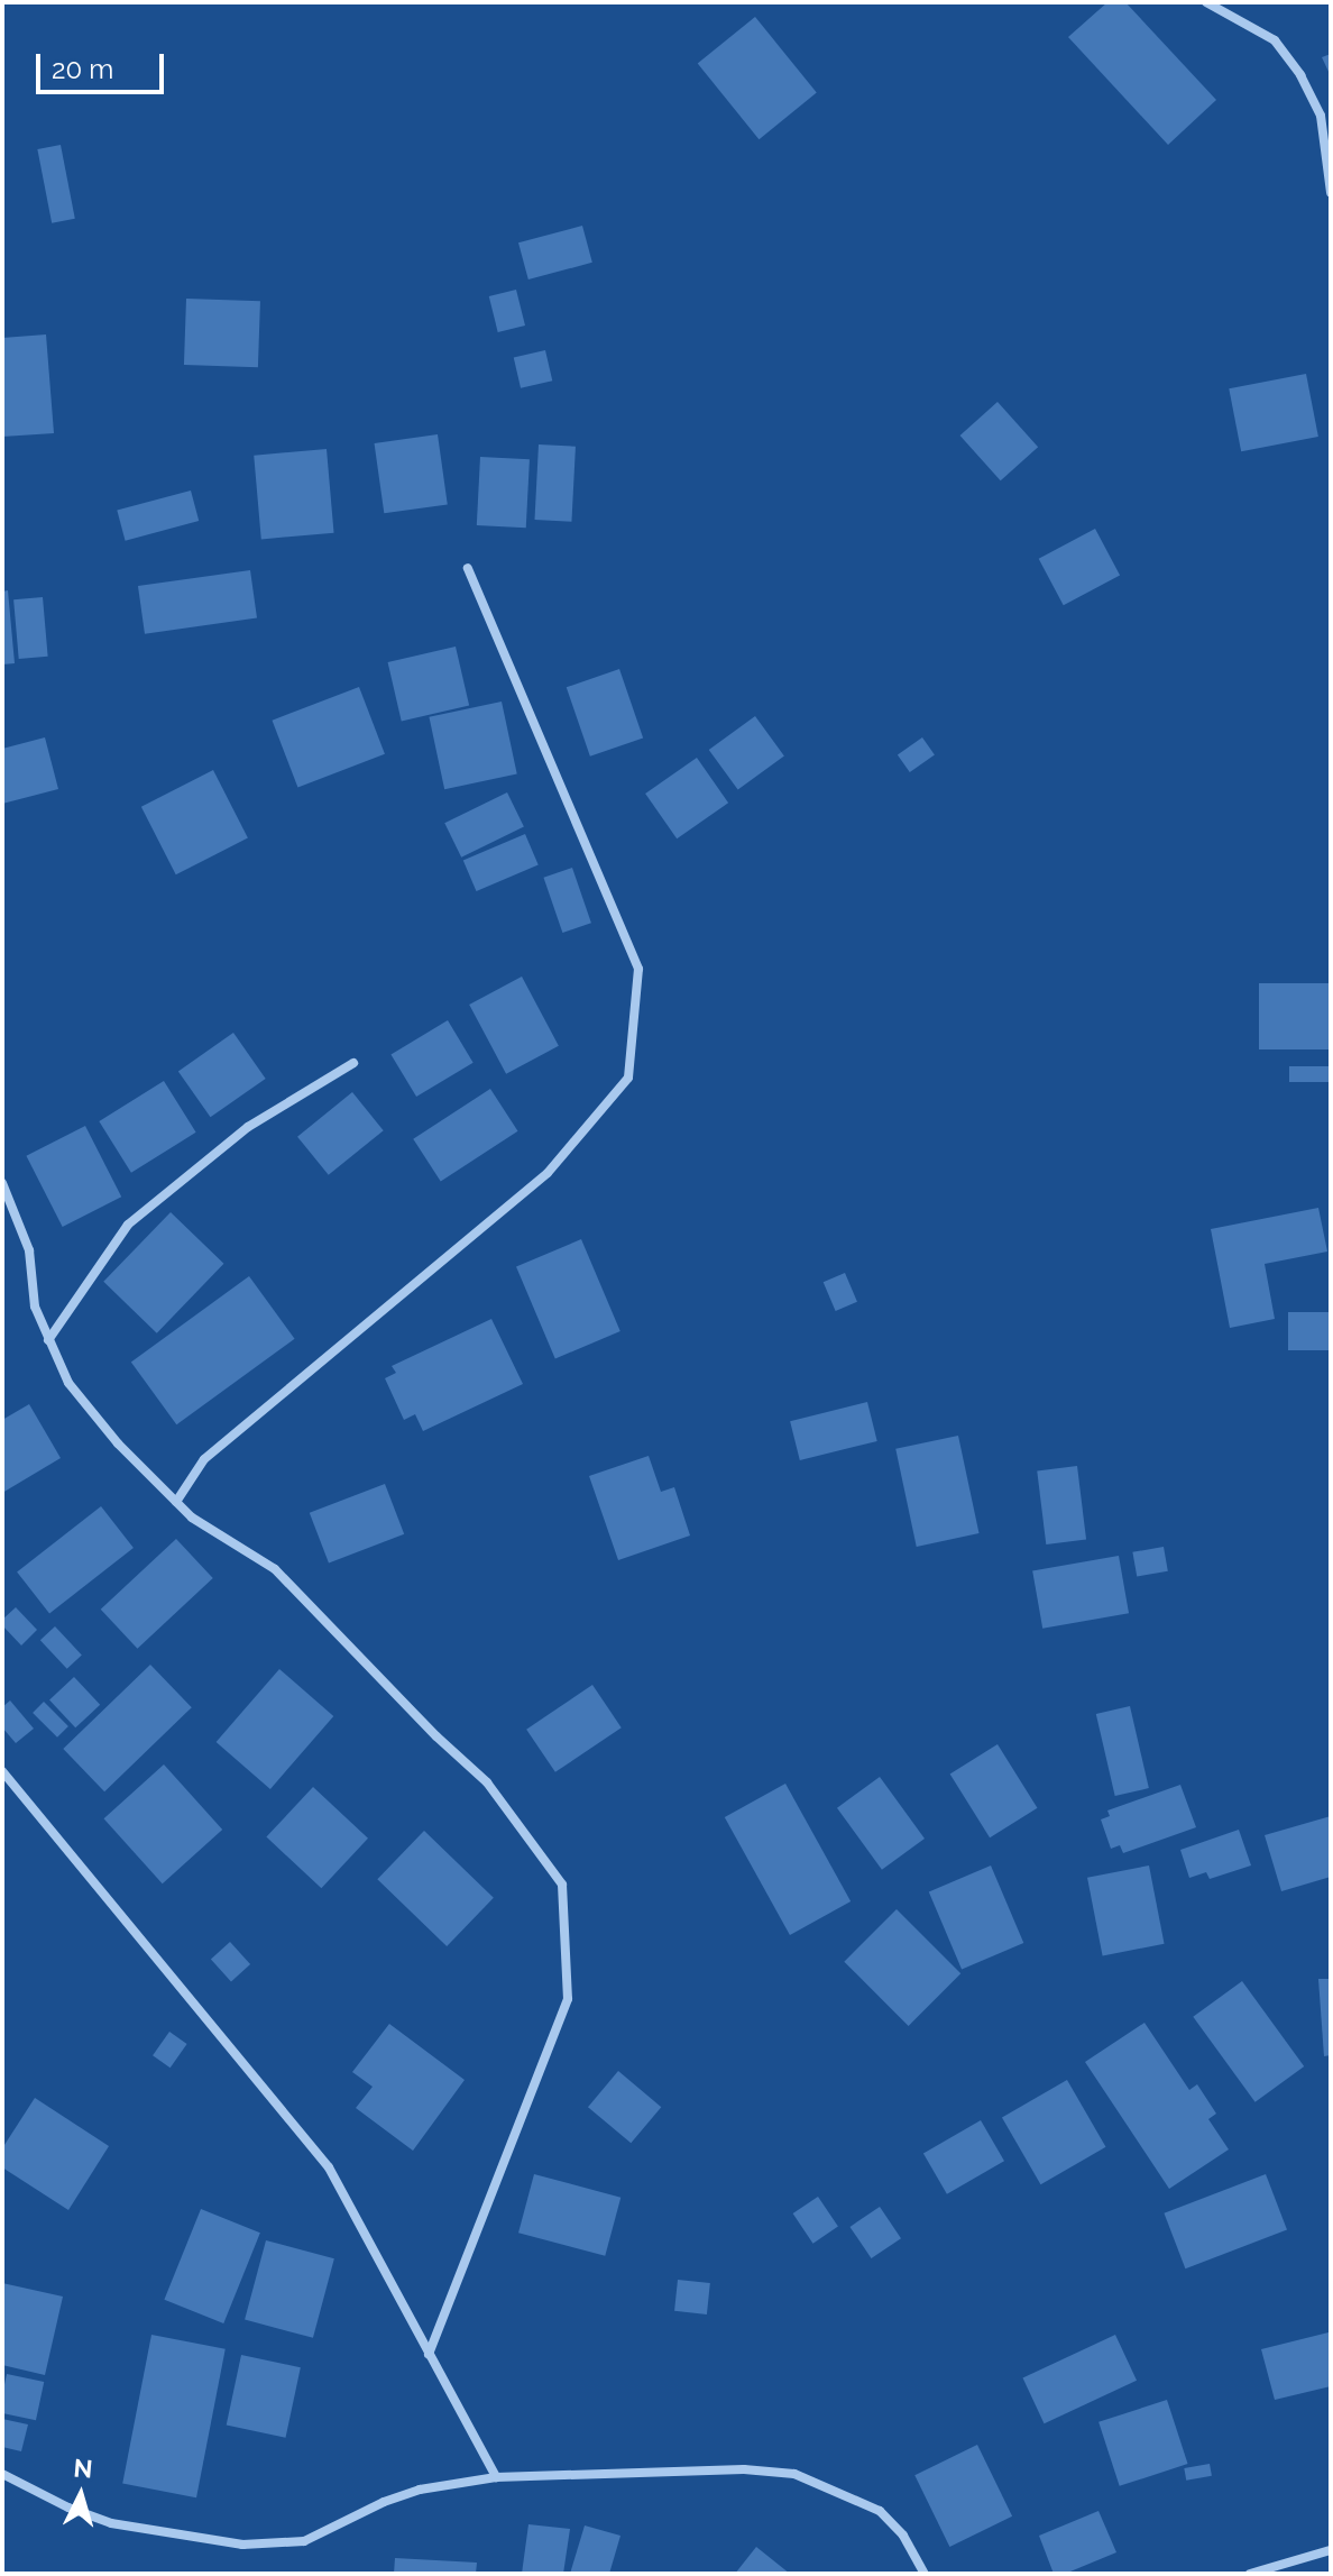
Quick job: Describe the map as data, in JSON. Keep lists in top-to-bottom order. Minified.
{"scale_bar":"20 m","north":"top"}
